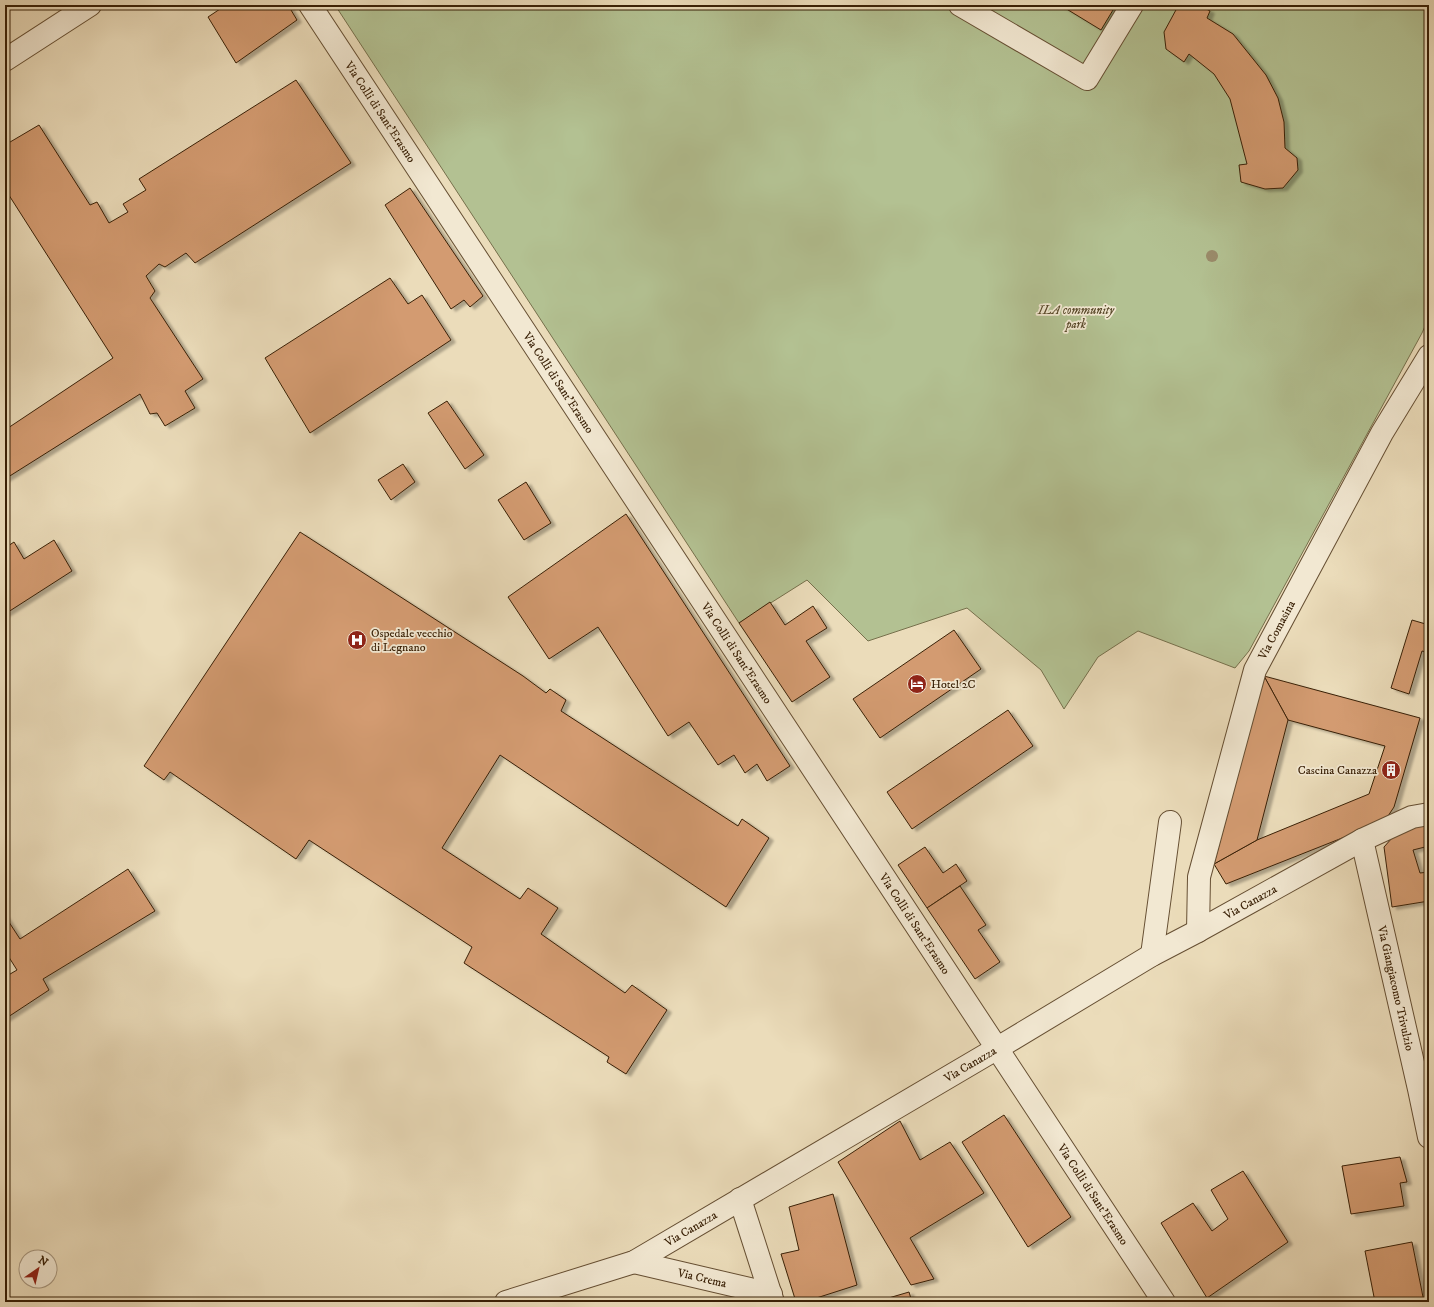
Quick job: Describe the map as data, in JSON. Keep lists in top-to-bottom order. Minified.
{"streets":{"street":["Via Colli di Sant'Erasmo","Via Comasina","Via Canazza","Via Giangiacomo Trivulzio","Via Crema"]},"crossings":[["Via Colli di Sant'Erasmo","Via Canazza"],["Via Comasina","Via Canazza"],["Via Canazza","Via Giangiacomo Trivulzio"],["Via Canazza","Via Crema"]],"parks":["ILA community park"],"places":{"hospital":["Ospedale vecchio di Legnano"],"hotel":["Hotel 2C"],"building":["Cascina Canazza"]},"north":"top right"}
